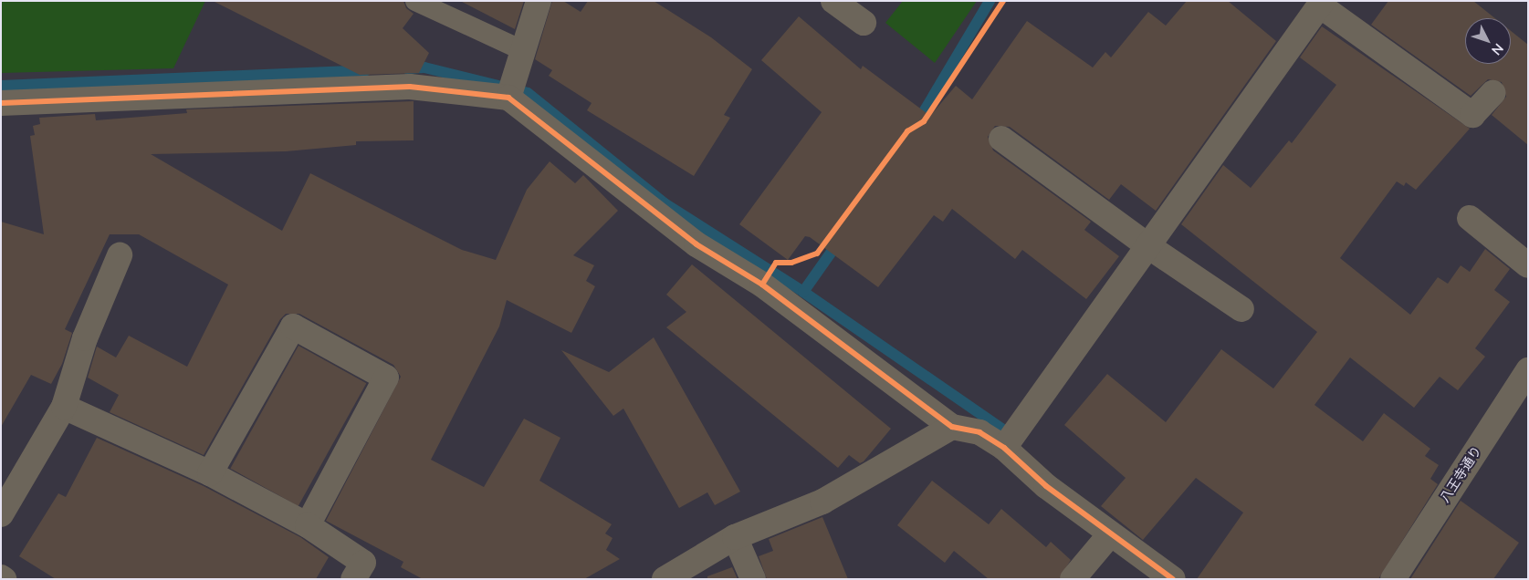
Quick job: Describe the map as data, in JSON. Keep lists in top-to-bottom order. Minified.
{"streets":{"street":["八王寺通り"]},"north":"bottom right"}
